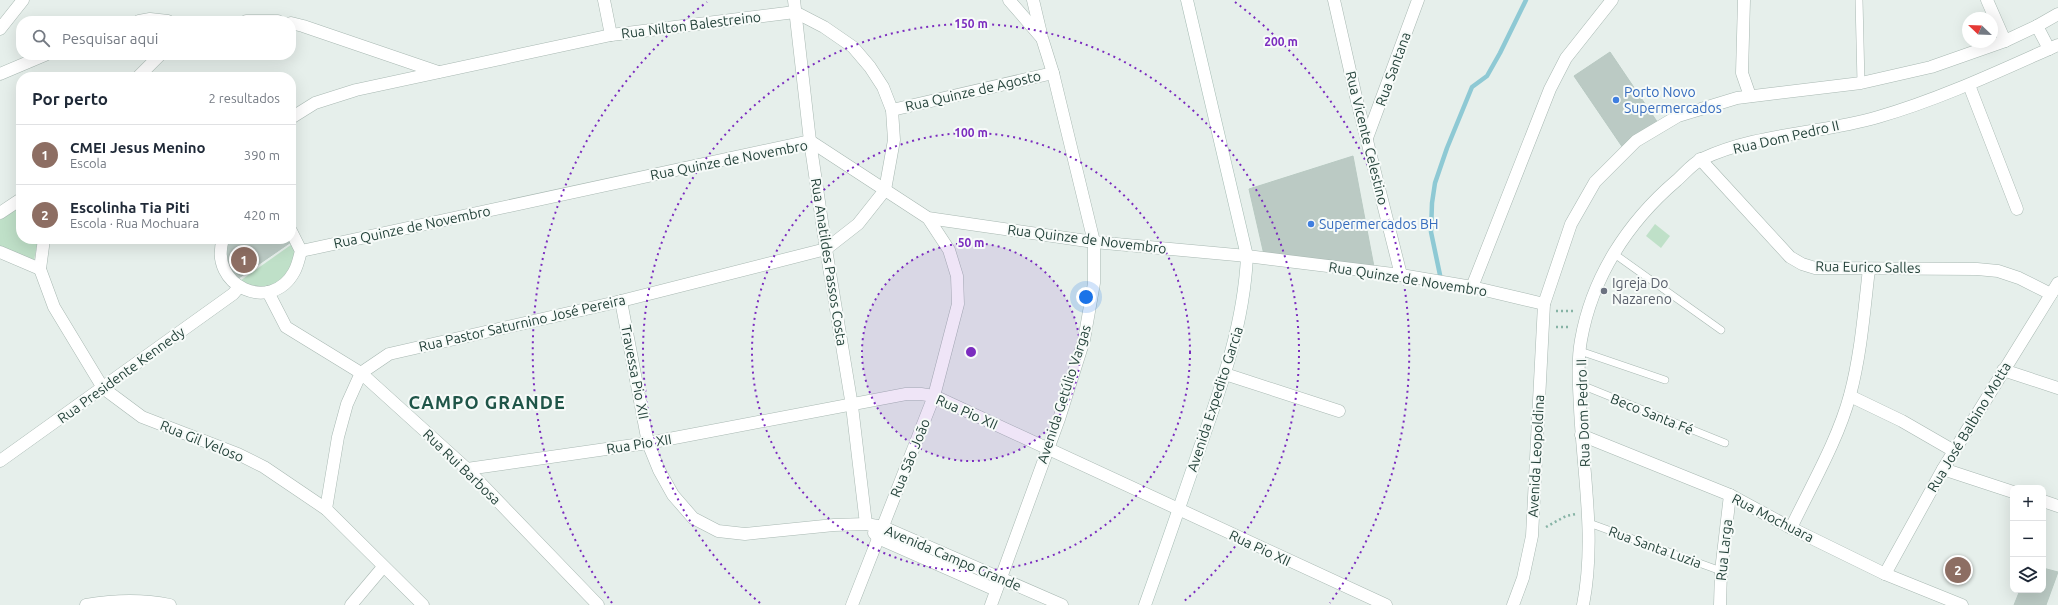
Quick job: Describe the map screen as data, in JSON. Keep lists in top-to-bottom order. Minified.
{"streets":{"street":["Rua Nilton Balestreino","Rua Santana","Rua Quinze de Agosto","Rua Dom Pedro II","Rua Vicente Celestino","Rua Quinze de Novembro","Rua Anatildes Passos Costa","Rua Eurico Salles","Rua Pastor Saturnino José Pereira","Travessa Pio XII","Rua Presidente Kennedy","Avenida Getúlio Vargas","Avenida Expedito Garcia","Rua Pio XII","Rua José Balbino Motta","Rua Gil Veloso","Avenida Leopoldina","Rua São João","Rua Rui Barbosa","Rua Mochuara","Rua Larga","Avenida Campo Grande"],"lane":["Beco Santa Fé","Rua Santa Luzia"]},"crossings":[["Rua Nilton Balestreino","Rua Anatildes Passos Costa"],["Rua Santana","Rua Vicente Celestino"],["Rua Quinze de Agosto","Avenida Getúlio Vargas"],["Rua Dom Pedro II","Rua Eurico Salles"],["Rua Dom Pedro II","Beco Santa Fé"],["Rua Dom Pedro II","Rua Mochuara"],["Rua Dom Pedro II","Rua Santa Luzia"],["Rua Vicente Celestino","Rua Quinze de Novembro"],["Rua Quinze de Novembro","Rua Anatildes Passos Costa"],["Rua Quinze de Novembro","Avenida Getúlio Vargas"],["Rua Quinze de Novembro","Avenida Expedito Garcia"],["Rua Quinze de Novembro","Avenida Leopoldina"],["Rua Quinze de Novembro","Rua São João"],["Rua Anatildes Passos Costa","Rua Pastor Saturnino José Pereira"],["Rua Anatildes Passos Costa","Rua Pio XII"],["Rua Anatildes Passos Costa","Avenida Campo Grande"],["Rua Eurico Salles","Rua José Balbino Motta"],["Rua Pastor Saturnino José Pereira","Travessa Pio XII"],["Rua Pastor Saturnino José Pereira","Rua Rui Barbosa"],["Travessa Pio XII","Rua Pio XII"],["Travessa Pio XII","Avenida Campo Grande"],["Rua Presidente Kennedy","Rua Gil Veloso"],["Avenida Getúlio Vargas","Rua Pio XII"],["Avenida Getúlio Vargas","Avenida Campo Grande"],["Avenida Expedito Garcia","Rua Pio XII"],["Rua Pio XII","Rua São João"],["Rua Pio XII","Rua Rui Barbosa"],["Rua Pio XII","Avenida Campo Grande"],["Rua José Balbino Motta","Rua Mochuara"],["Rua São João","Avenida Campo Grande"],["Rua Mochuara","Rua Larga"],["Rua Santa Luzia","Rua Larga"]],"districts":["CAMPO GRANDE"],"places":["Porto Novo Supermercados","Supermercados BH","Igreja Do Nazareno"],"north":"top left","page":{"search":"Pesquisar aqui","heading":["Por perto","2 resultados"],"list":[{"mark":"1","name":"CMEI Jesus Menino","note":"Escola","value":"390 m"},{"mark":"2","name":"Escolinha Tia Piti","note":"Escola · Rua Mochuara","value":"420 m"}],"pins":["1","2"],"map_buttons":["+","−"]},"rings":["150 m","200 m","100 m","50 m"]}
